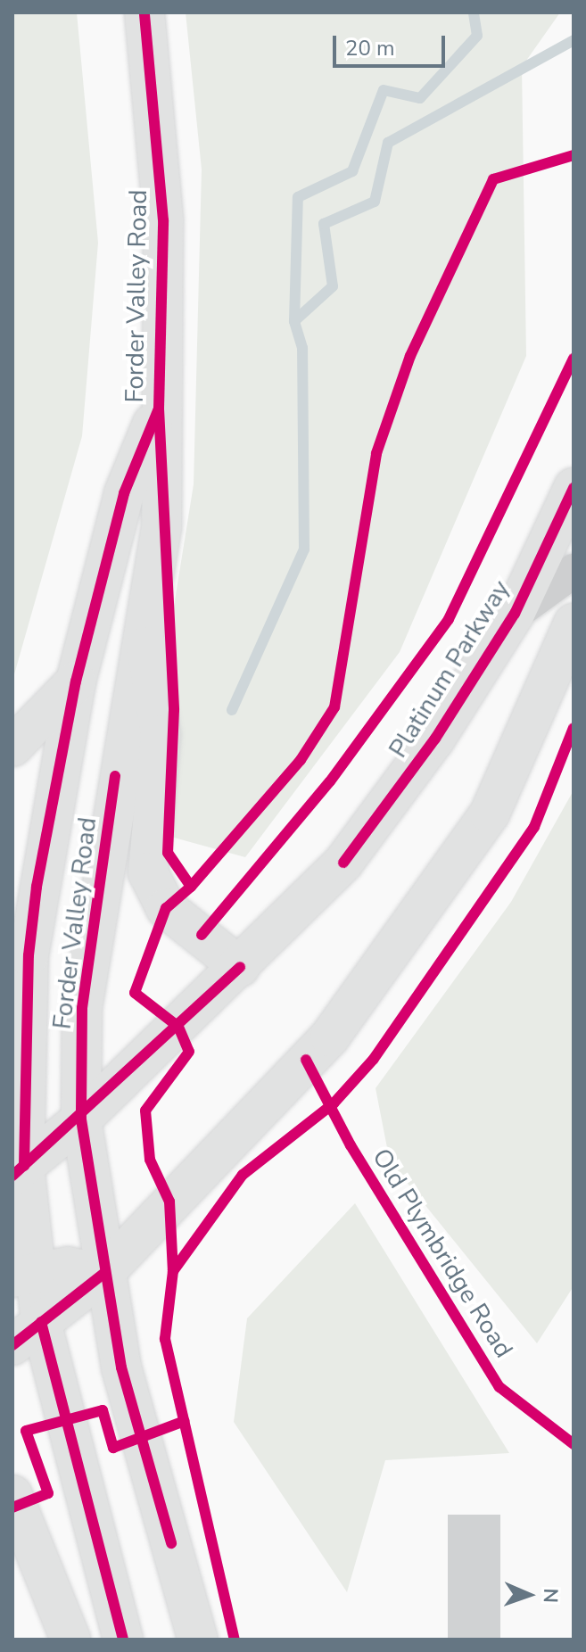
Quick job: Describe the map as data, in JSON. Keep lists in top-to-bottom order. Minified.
{"streets":{"main road":["Forder Valley Road","Platinum Parkway"],"cycle path":["Old Plymbridge Road"]},"crossings":[["Forder Valley Road","Platinum Parkway"]],"scale_bar":"20 m","north":"right"}
